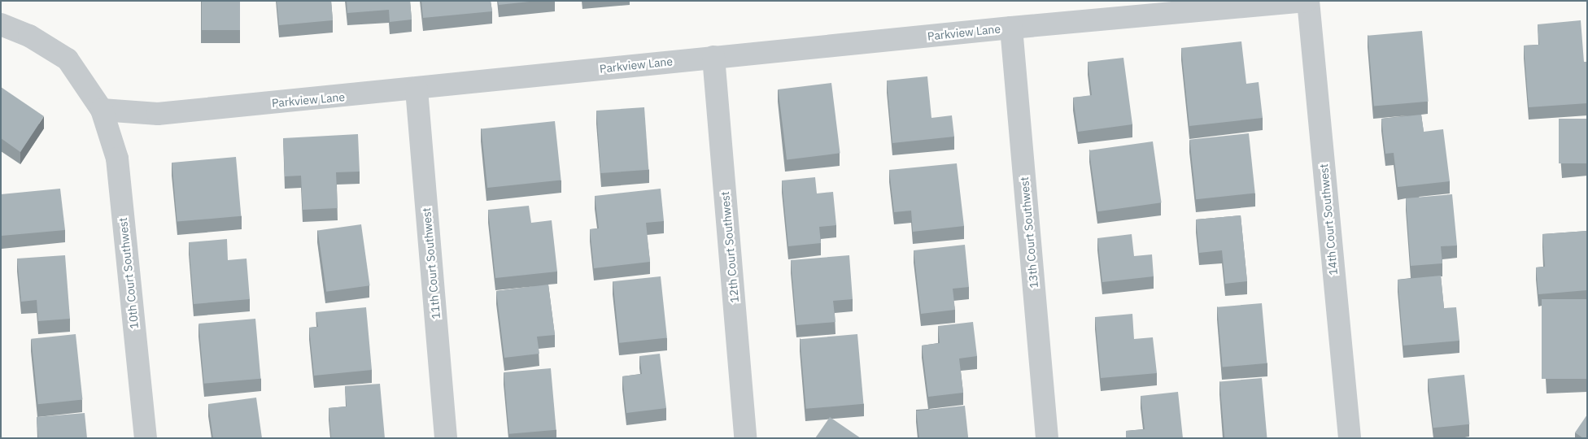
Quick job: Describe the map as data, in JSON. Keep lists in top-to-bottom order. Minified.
{"streets":{"street":["Parkview Lane","14th Court Southwest","13th Court Southwest","12th Court Southwest","11th Court Southwest","10th Court Southwest"]},"crossings":[["Parkview Lane","14th Court Southwest"],["Parkview Lane","13th Court Southwest"],["Parkview Lane","12th Court Southwest"],["Parkview Lane","11th Court Southwest"],["Parkview Lane","10th Court Southwest"]]}
